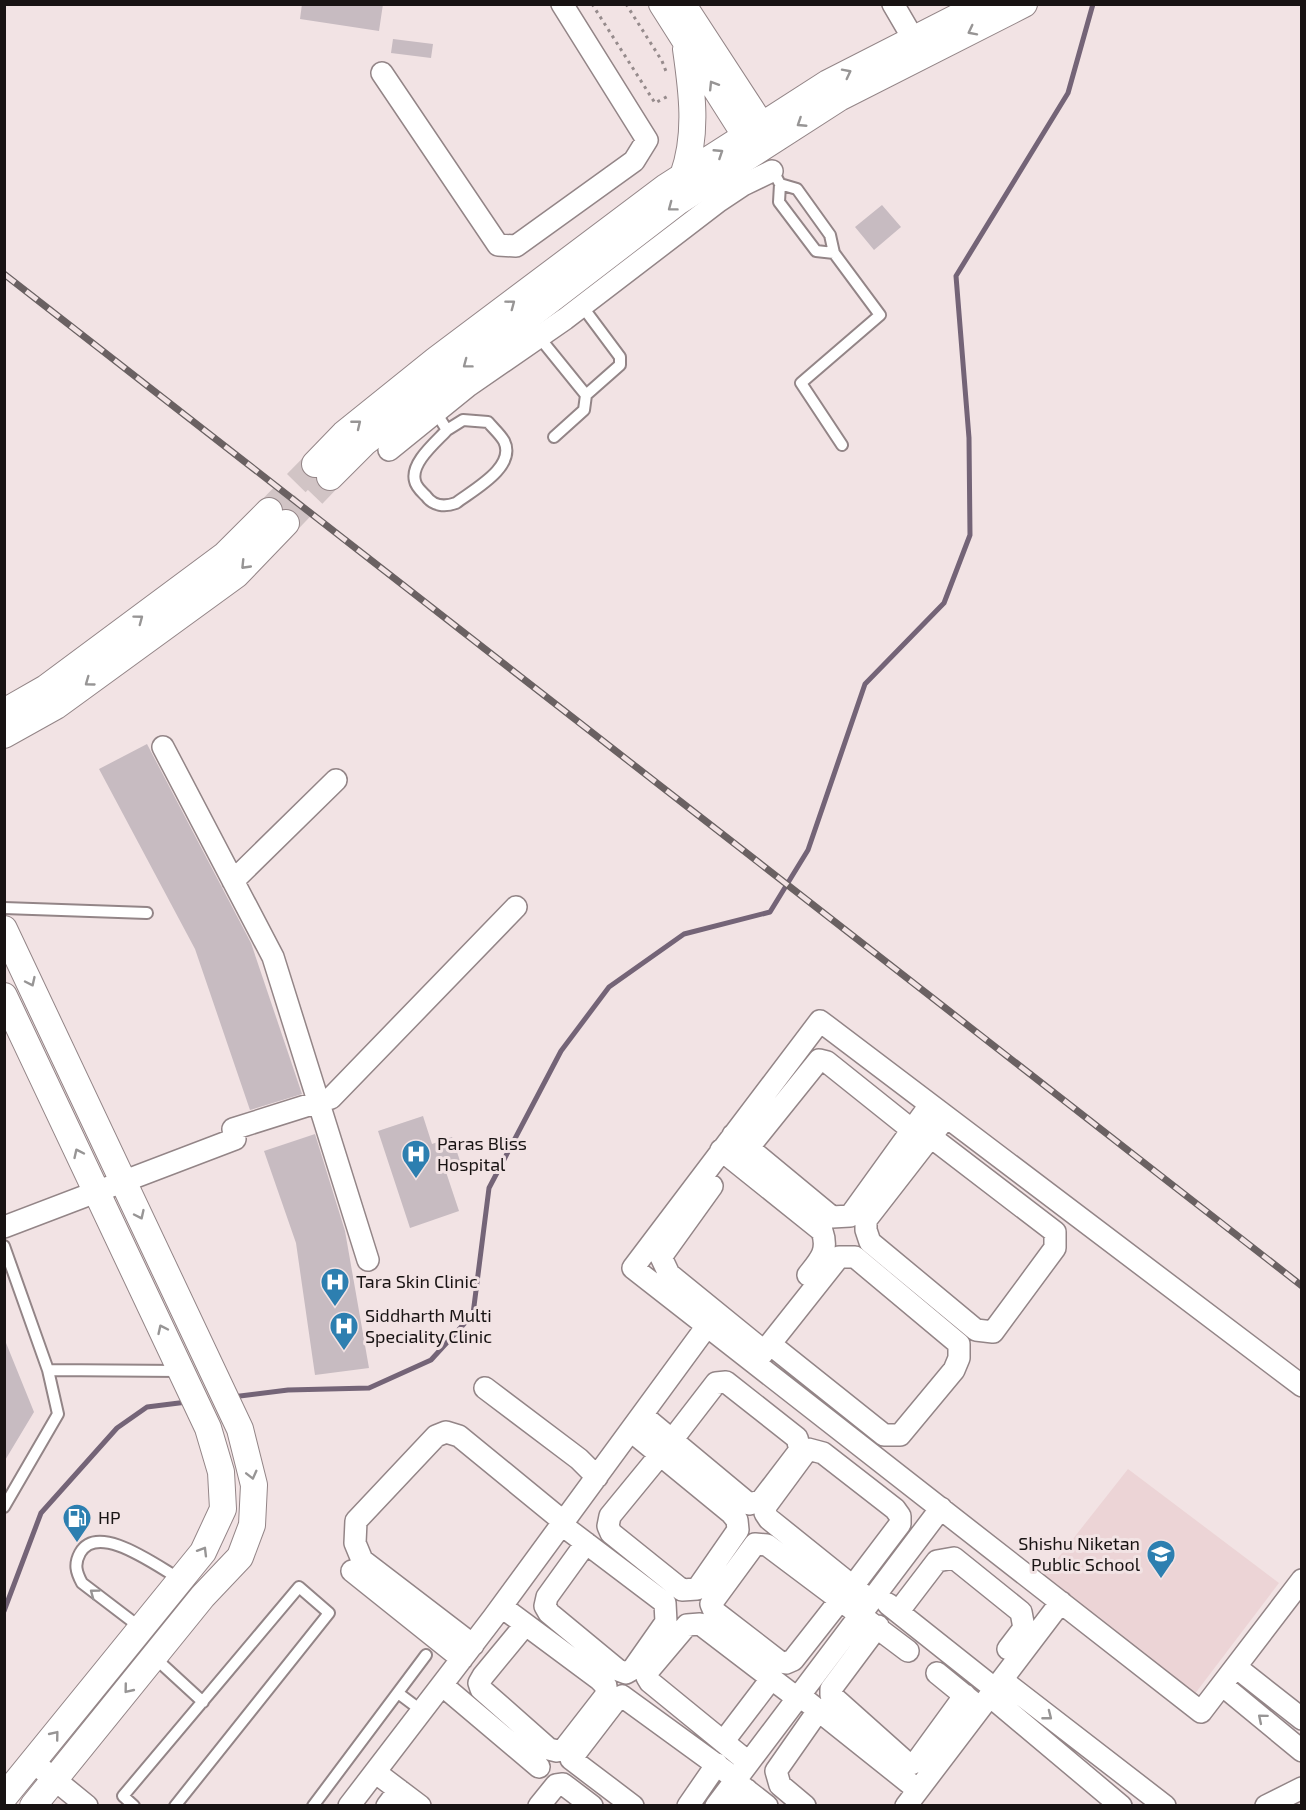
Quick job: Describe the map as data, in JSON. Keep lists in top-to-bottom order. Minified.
{"places":{"hospital":["Paras Bliss Hospital","Tara Skin Clinic","Siddharth Multi Speciality Clinic"],"fuel station":["HP"],"school or university":["Shishu Niketan Public School"]}}
